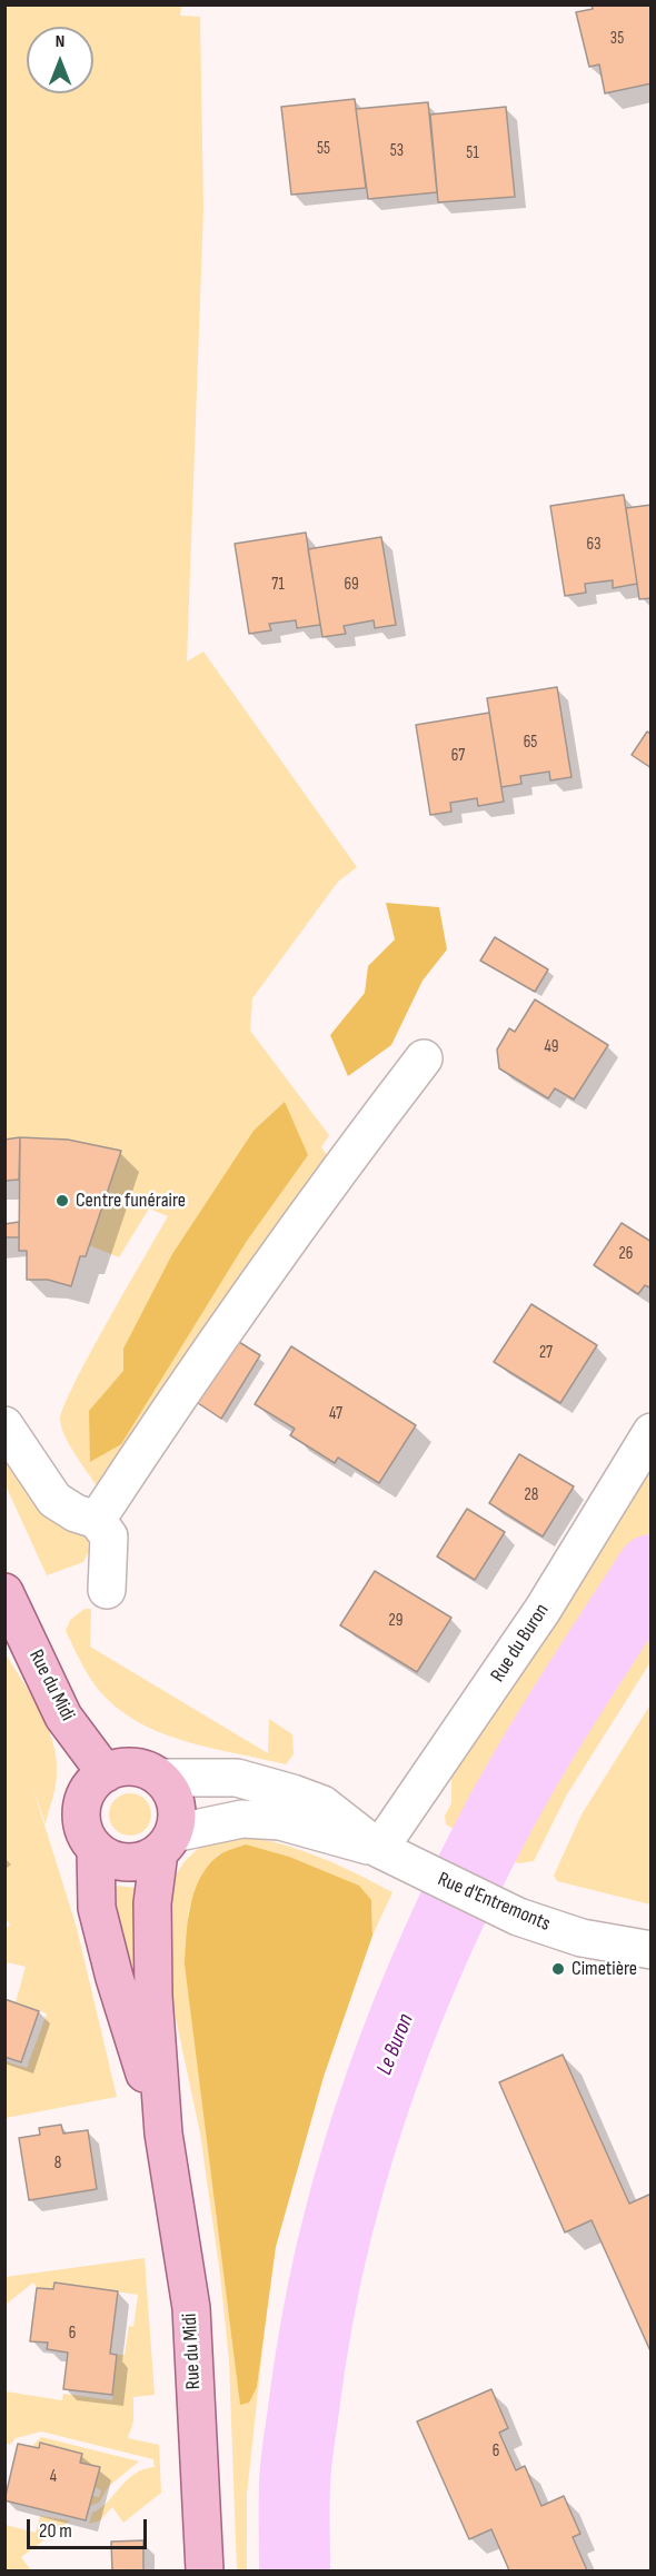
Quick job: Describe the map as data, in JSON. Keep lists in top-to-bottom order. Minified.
{"streets":{"main road":["Rue du Midi"],"street":["Rue du Buron","Rue d'Entremonts"]},"crossings":[["Rue du Buron","Rue d'Entremonts"],["Rue du Midi","Rue d'Entremonts"]],"water":["Le Buron"],"places":["Centre funéraire","Cimetière"],"house_numbers":["35","55","53","51","63","71","69","65","67","49","26","27","47","28","29","8","6","6","4"],"scale_bar":"20 m","north":"top"}
